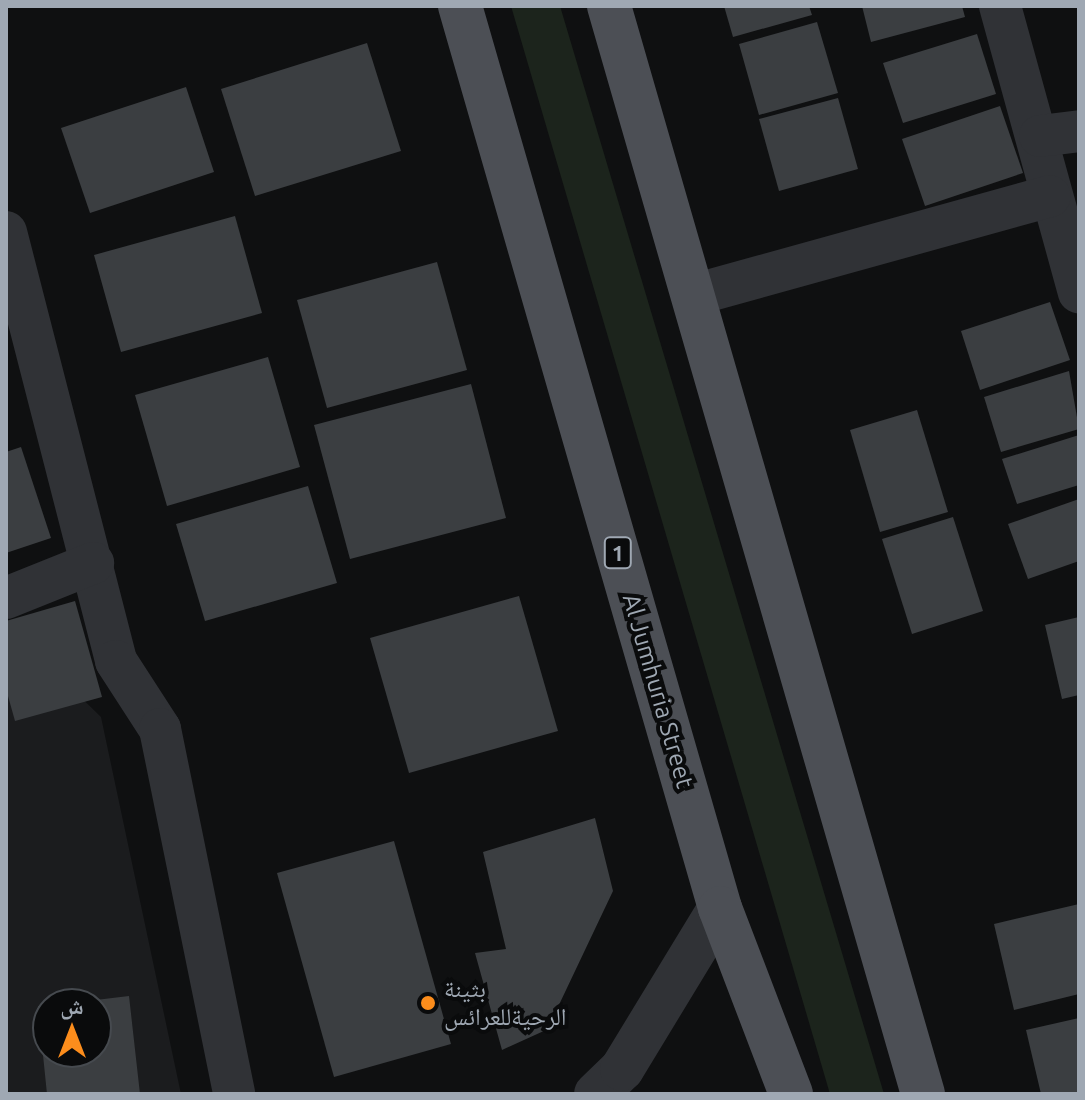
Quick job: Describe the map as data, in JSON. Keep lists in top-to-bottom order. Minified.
{"streets":{"main road":["1","Al Jumhuria Street"]},"places":["بثينة الرحيةللعرائس"],"north":"top"}
